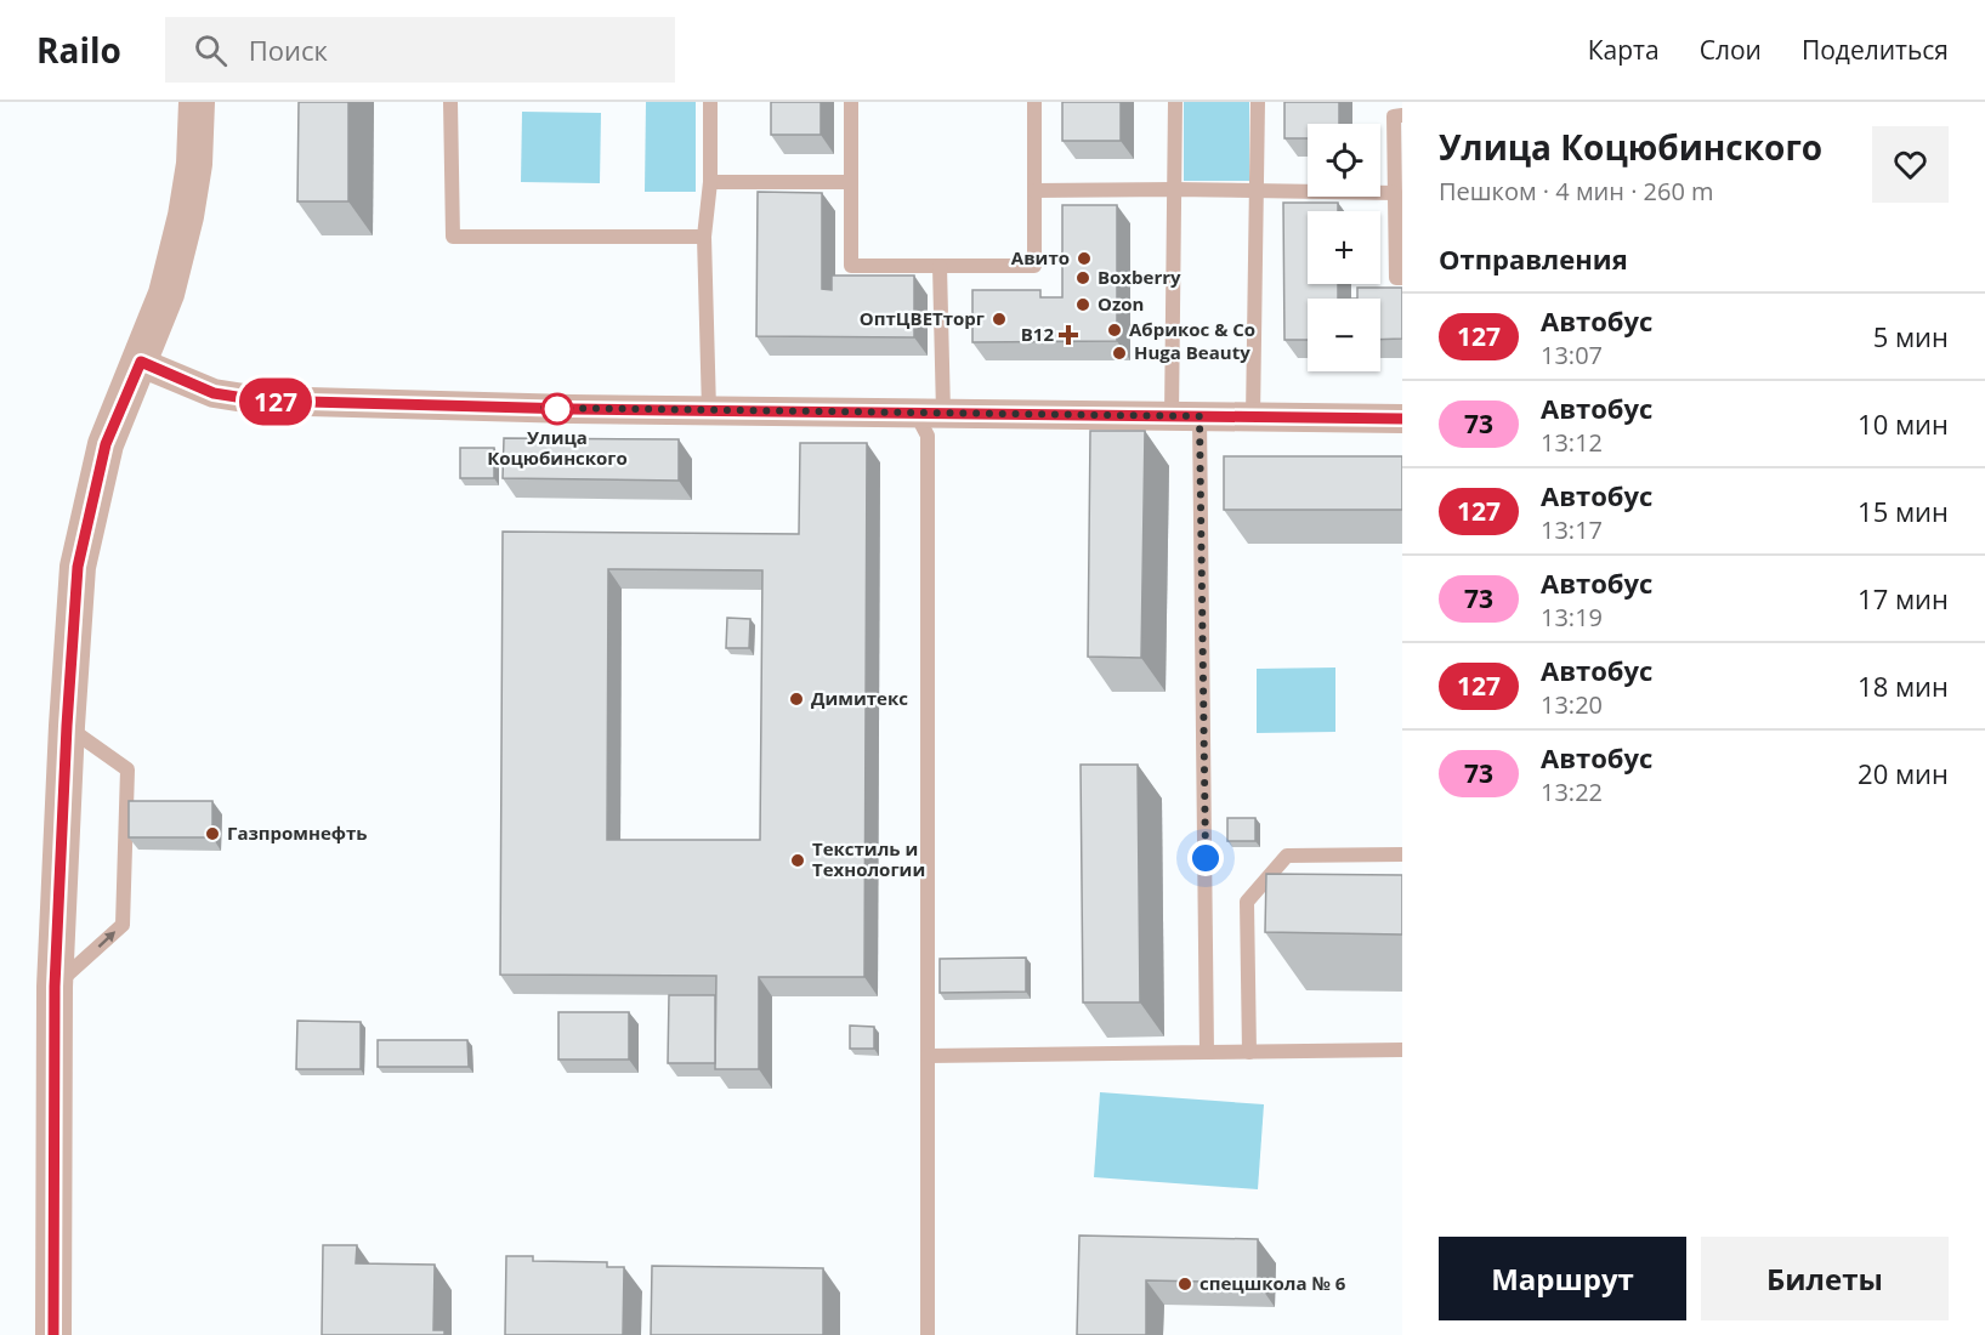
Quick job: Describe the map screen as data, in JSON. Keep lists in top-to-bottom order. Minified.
{"places":{"other":["Авито","Boxberry","Ozon","ОптЦВЕТторг","Абрикос & Co","Huga Beauty","Улица Коцюбинского","Димитекс","Газпромнефть","Текстиль и Технологии","спецшкола № 6"],"health":["B12"]},"lines":["bus line 127"],"page":{"header":"Railo","search":"Поиск","nav":["Карта","Слои","Поделиться"],"on_map":"127","heading":[["Улица Коцюбинского","Пешком · 4 мин · 260 m"],"Отправления"],"map_buttons":["+","−"],"list":[{"mark":"127","name":"Автобус","note":"13:07","value":"5 мин"},{"mark":"73","name":"Автобус","note":"13:12","value":"10 мин"},{"mark":"127","name":"Автобус","note":"13:17","value":"15 мин"},{"mark":"73","name":"Автобус","note":"13:19","value":"17 мин"},{"mark":"127","name":"Автобус","note":"13:20","value":"18 мин"},{"mark":"73","name":"Автобус","note":"13:22","value":"20 мин"}],"buttons":["Маршрут","Билеты"]}}
